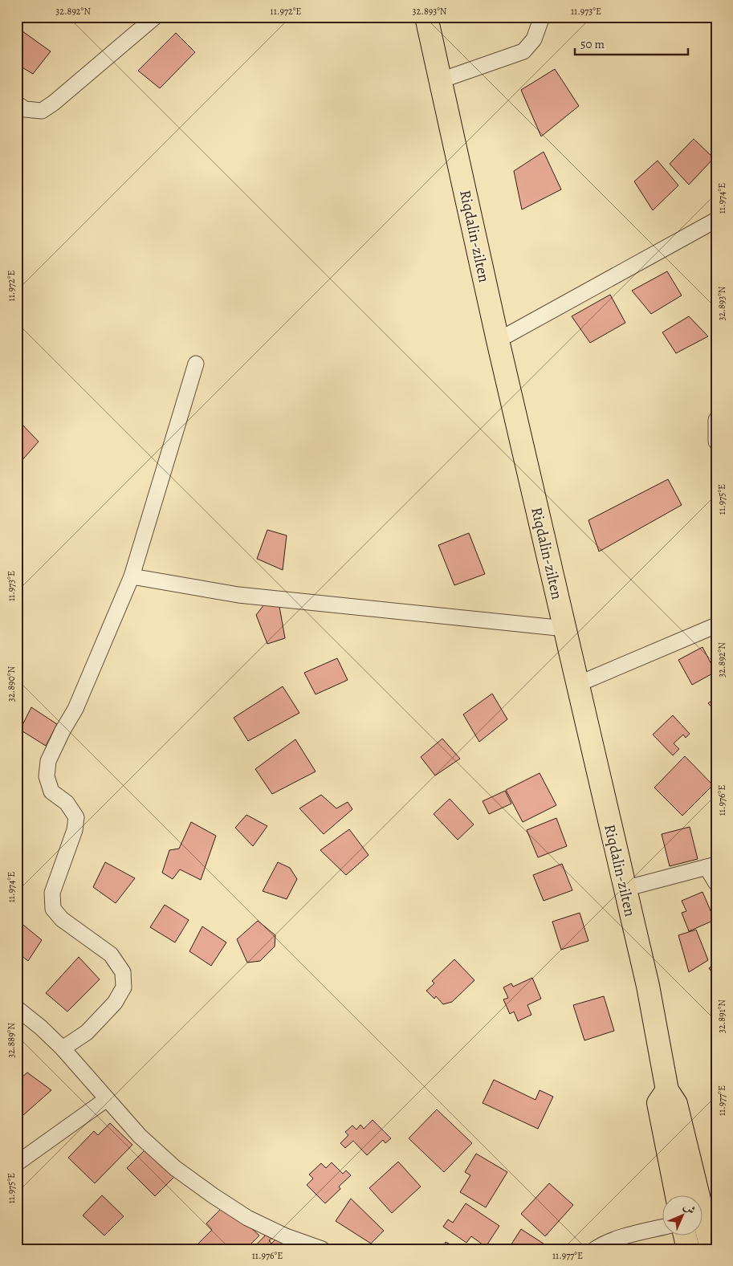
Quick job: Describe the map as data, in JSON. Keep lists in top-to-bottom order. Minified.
{"streets":{"main road":["Riqdalin-zilten"]},"scale_bar":"50 m","north":"top right","coordinates":["32.892°N","11.972°E","32.893°N","11.973°E","11.974°E","11.975°E","32.890°N","11.976°E","32.891°N","32.889°N","11.977°E"]}
